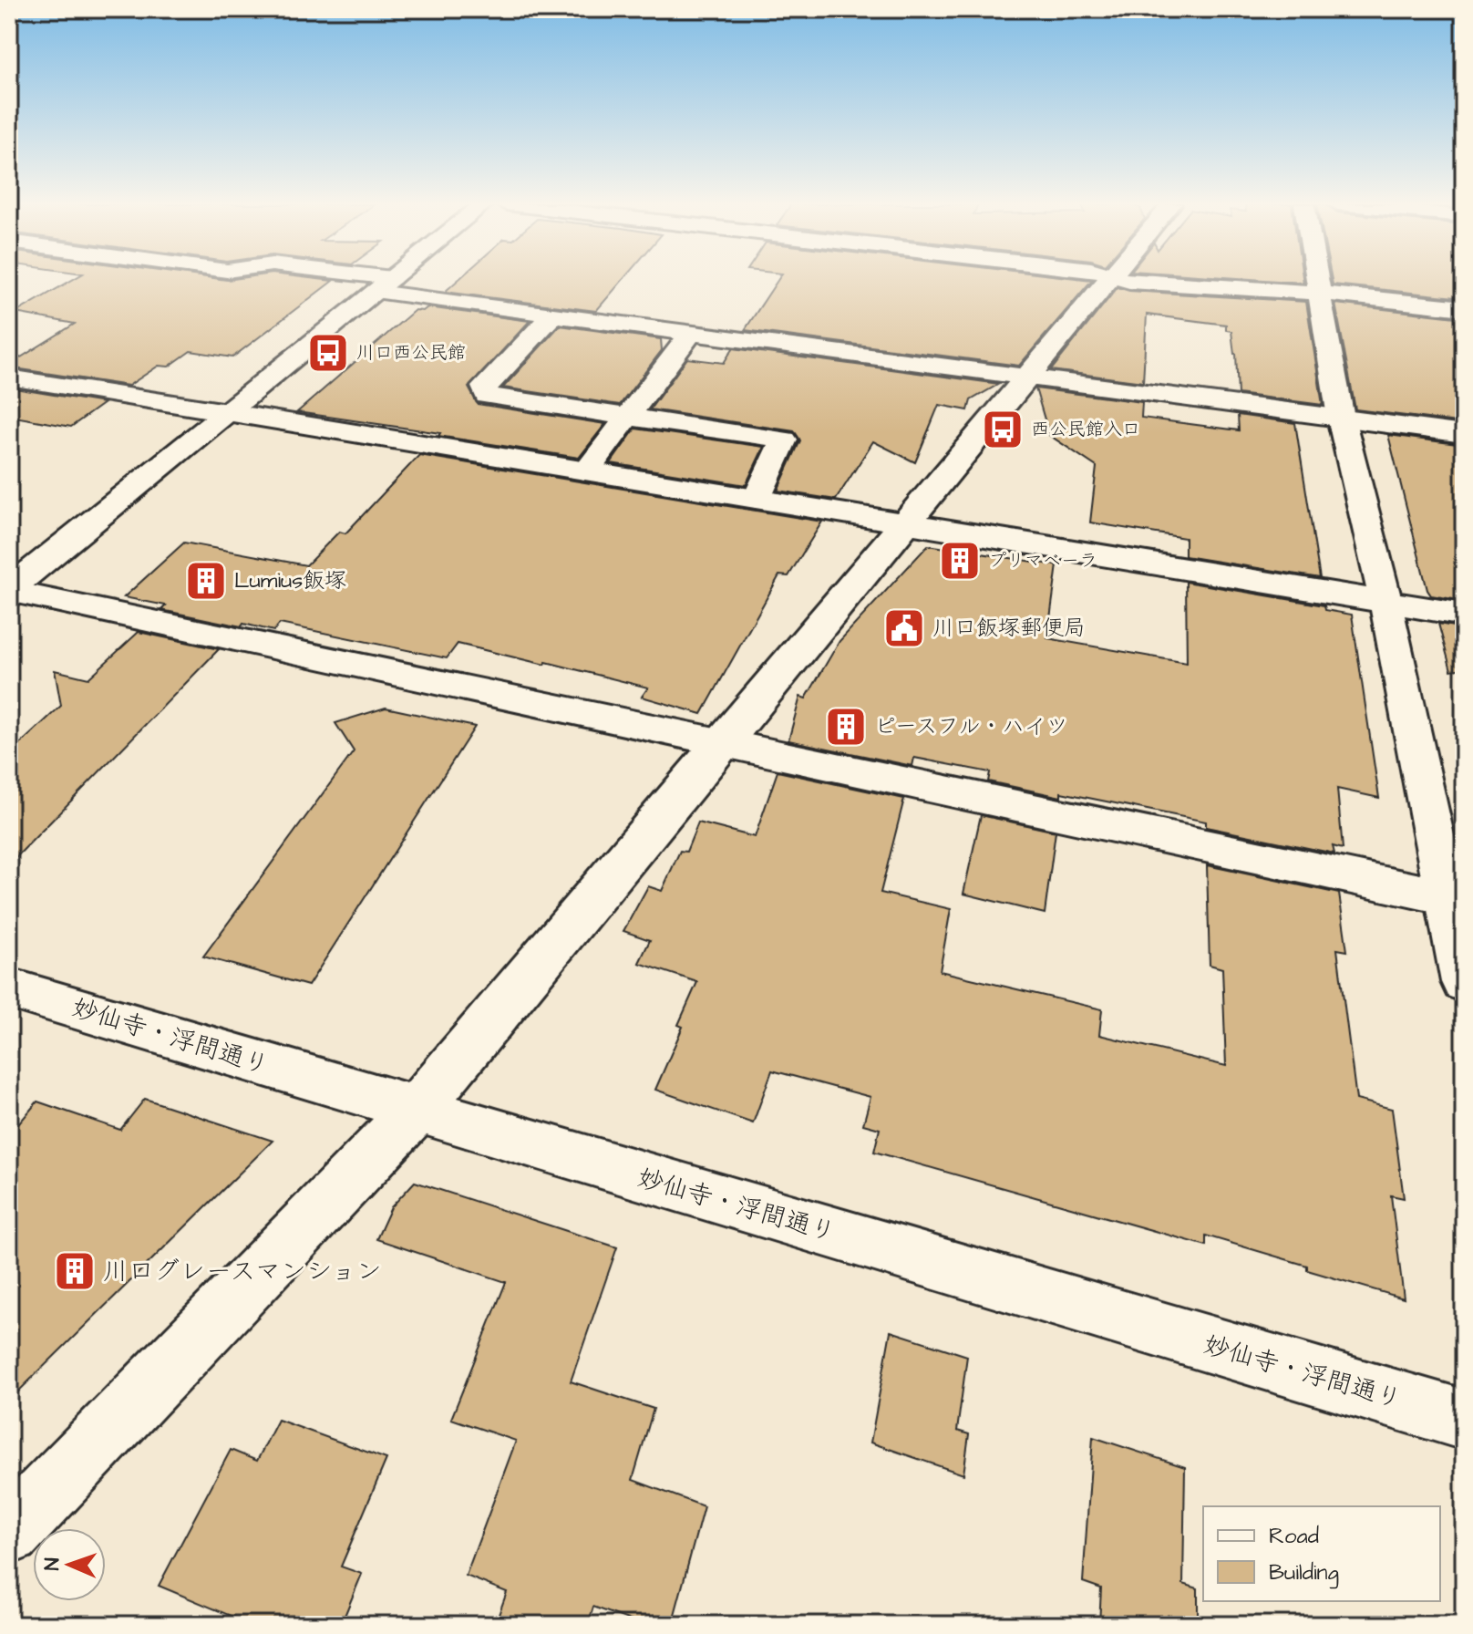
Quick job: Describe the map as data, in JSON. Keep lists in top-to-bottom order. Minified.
{"streets":{"street":["妙仙寺・浮間通り"]},"places":{"bus stop":["川口西公民館","西公民館入口"],"building":["プリマベーラ","Lumius飯塚","ピースフル・ハイツ","川口グレースマンション"],"public building":["川口飯塚郵便局"]},"legend":["Road","Building"],"north":"left"}
